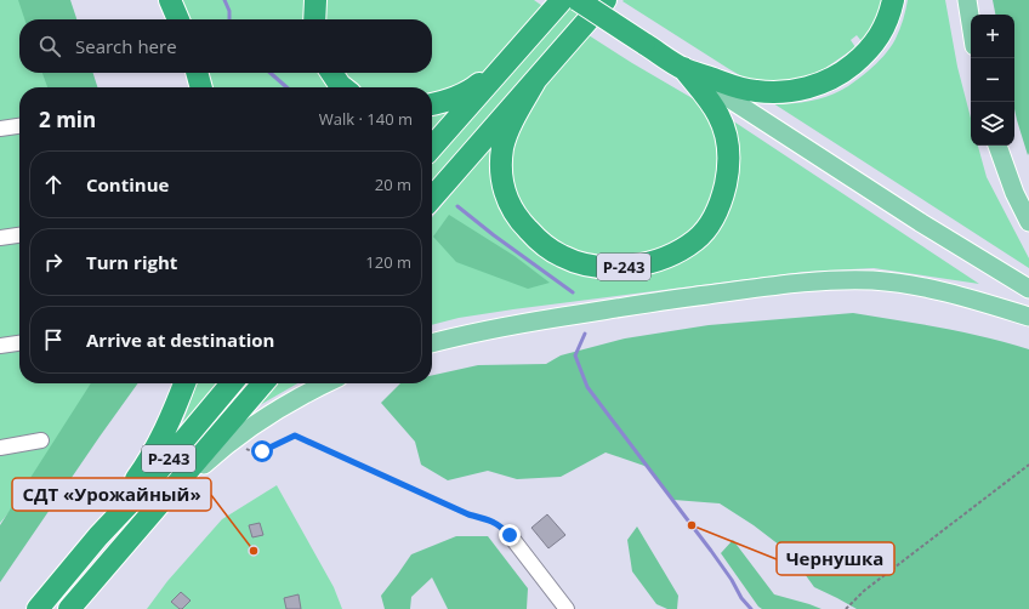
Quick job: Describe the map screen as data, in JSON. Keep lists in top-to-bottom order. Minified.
{"streets":{"highway":["Р-243"]},"places":["Чернушка","СДТ «Урожайный»"],"page":{"map_buttons":["+","−"],"search":"Search here","heading":["2 min","Walk · 140 m"],"list":[["Continue","20 m"],["Turn right","120 m"],"Arrive at destination"]}}
